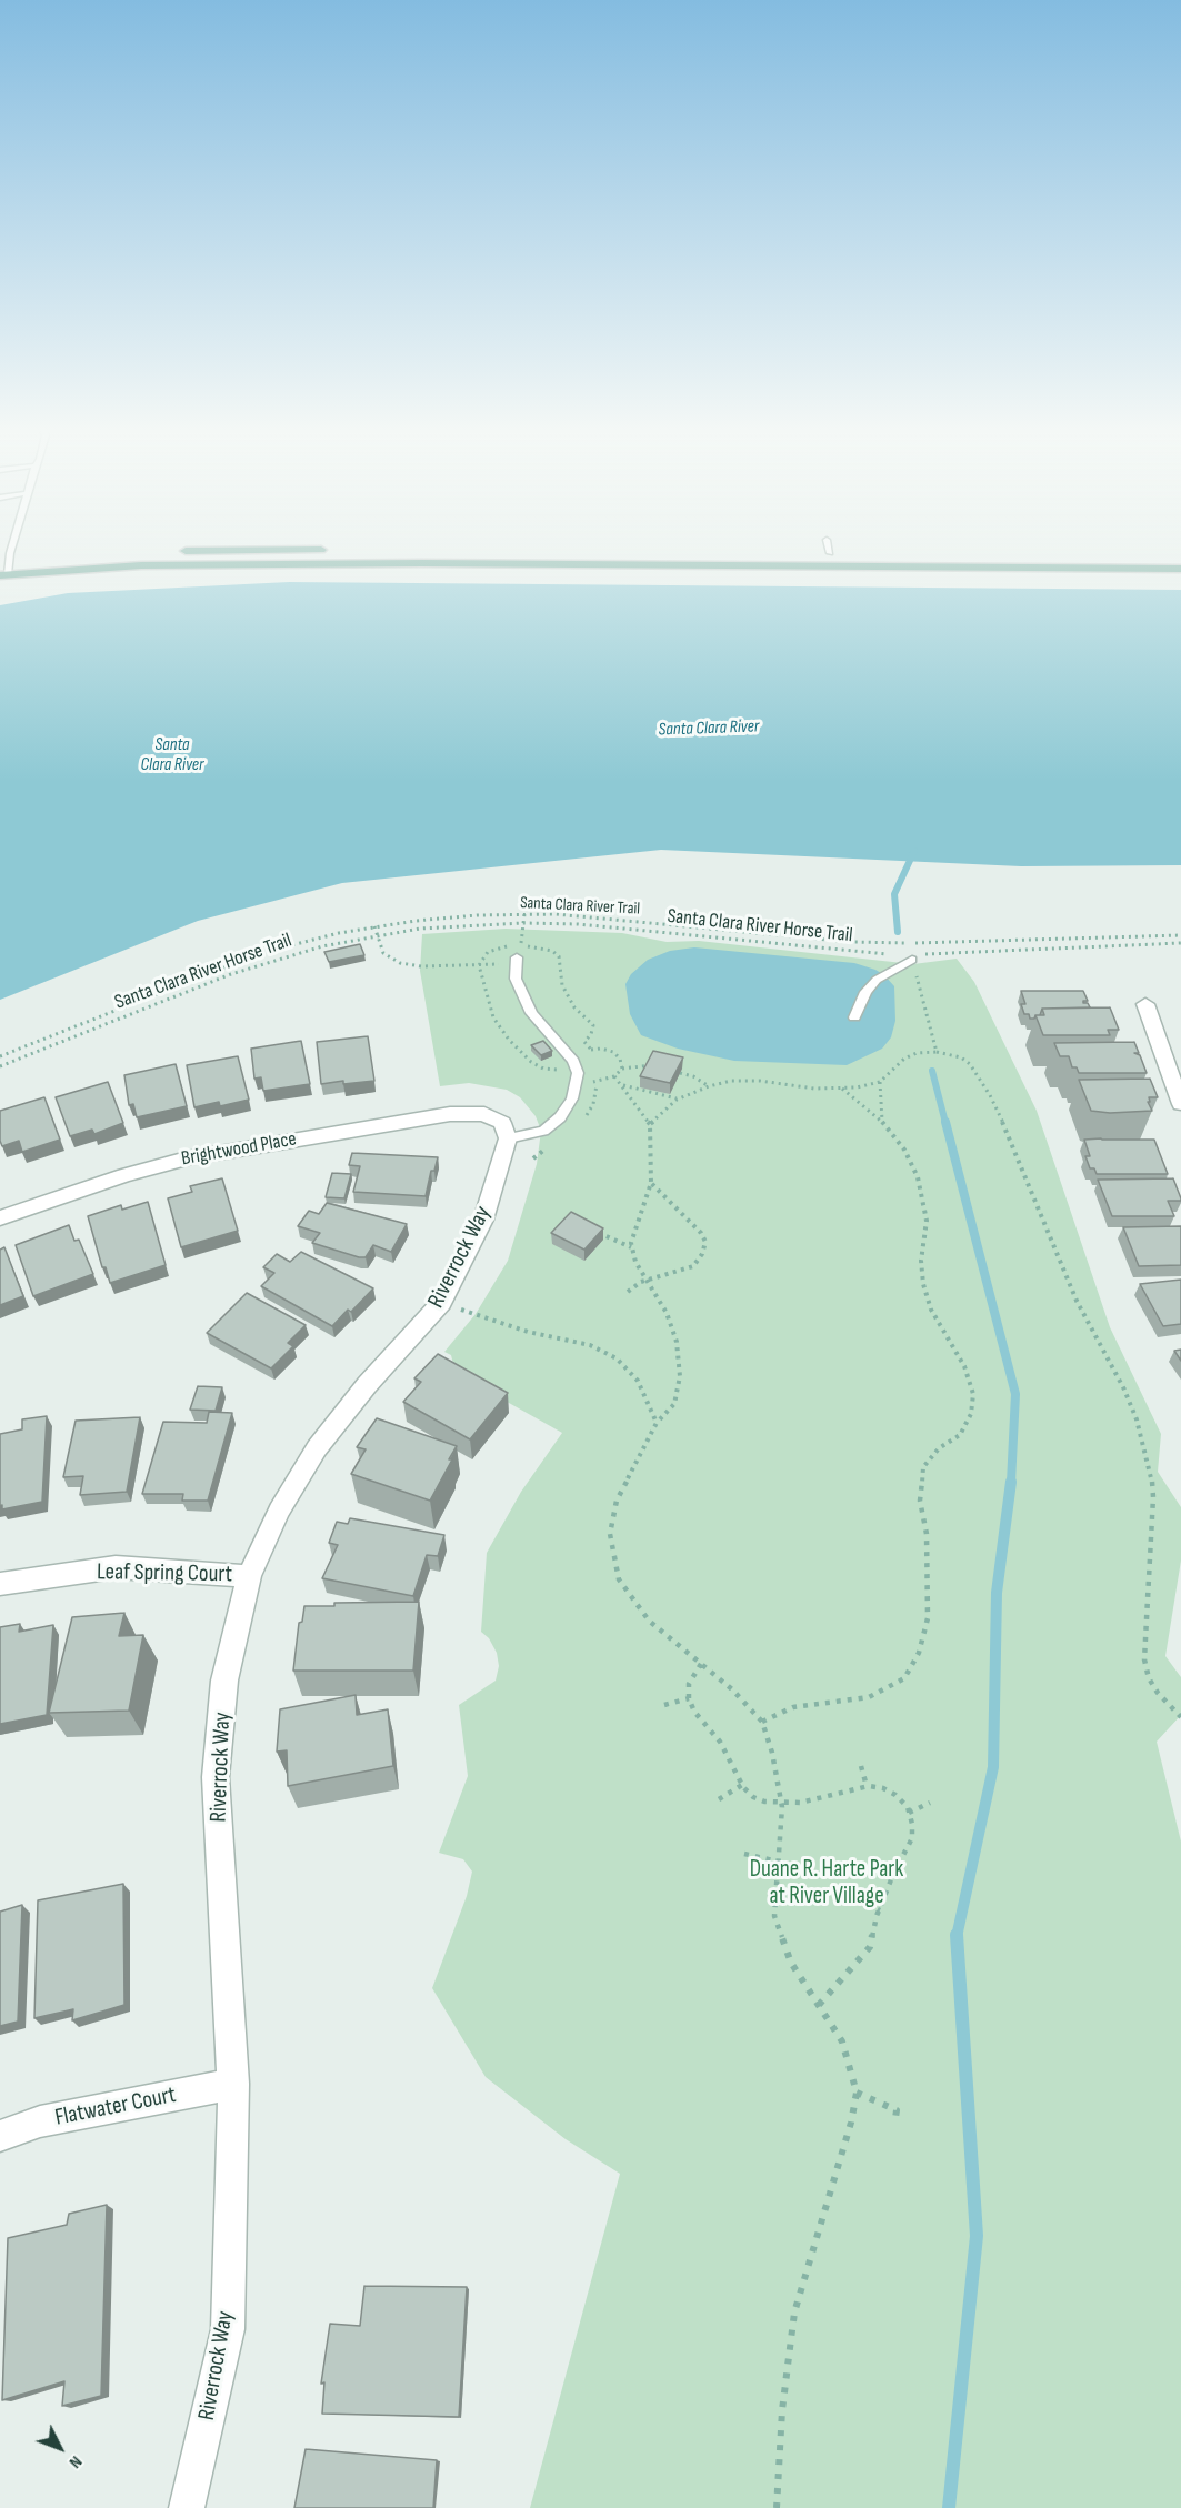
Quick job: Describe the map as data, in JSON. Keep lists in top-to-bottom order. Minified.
{"streets":{"street":["Brightwood Place","Riverrock Way","Leaf Spring Court","Flatwater Court"],"path":["Santa Clara River Trail","Santa Clara River Horse Trail"]},"crossings":[["Brightwood Place","Riverrock Way"],["Riverrock Way","Leaf Spring Court"],["Riverrock Way","Flatwater Court"]],"water":["Santa Clara River"],"parks":["Duane R. Harte Park at River Village"],"north":"bottom right"}
